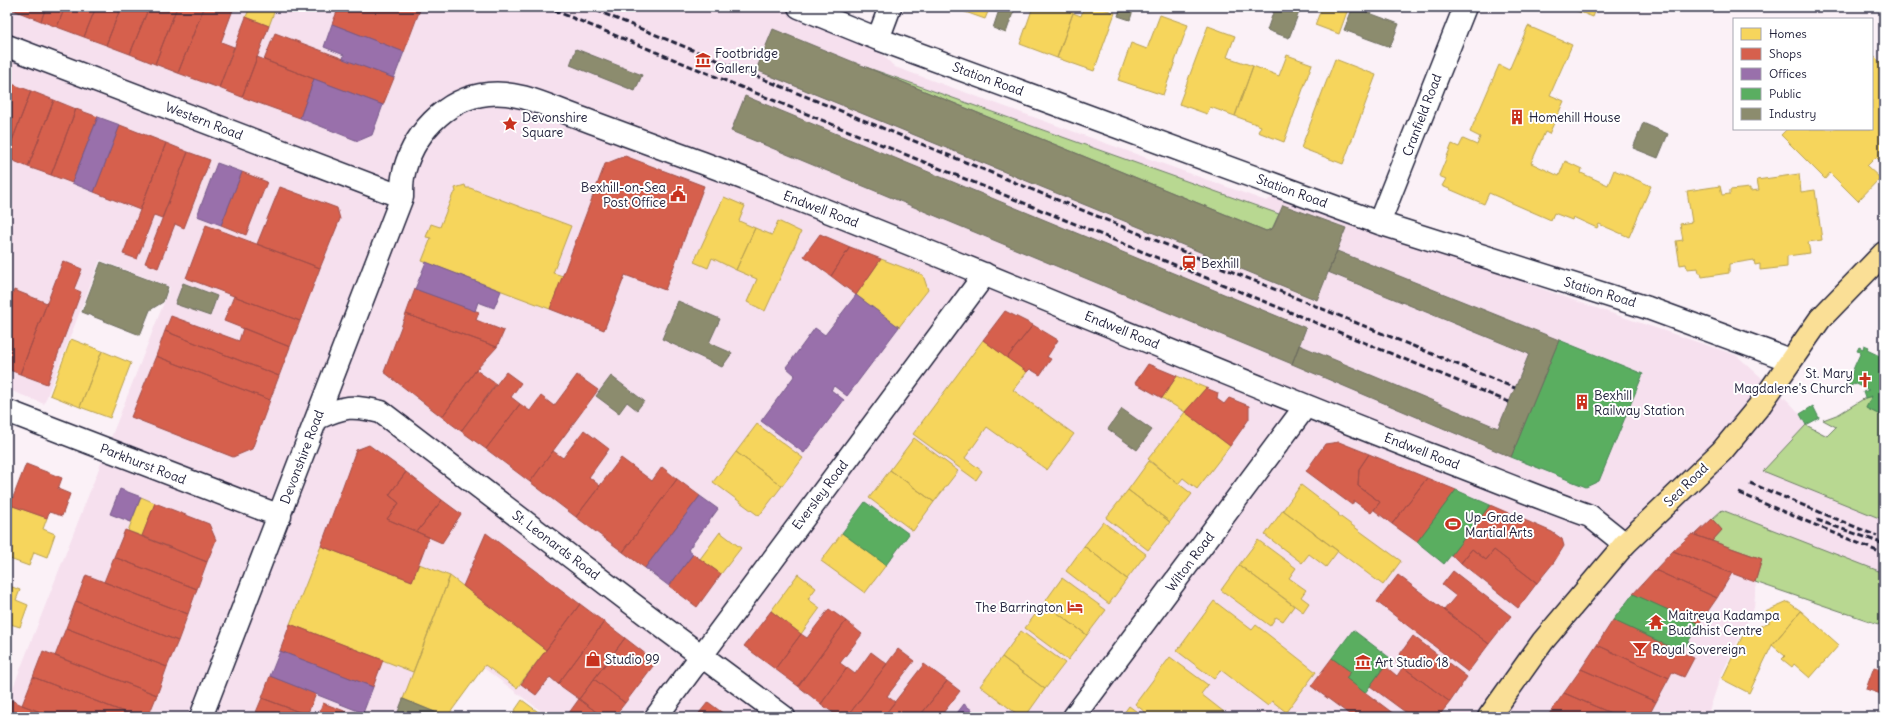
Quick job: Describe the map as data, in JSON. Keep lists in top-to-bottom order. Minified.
{"streets":{"main road":["Sea Road"],"street":["Station Road","Cranfield Road","Western Road","Endwell Road","Devonshire Road","Parkhurst Road","Eversley Road","St. Leonards Road","Wilton Road"]},"crossings":[["Station Road","Cranfield Road"],["Station Road","Sea Road"],["Western Road","Endwell Road"],["Western Road","Devonshire Road"],["Endwell Road","Devonshire Road"],["Endwell Road","Sea Road"],["Endwell Road","Eversley Road"],["Endwell Road","Wilton Road"],["Devonshire Road","Parkhurst Road"],["Devonshire Road","St. Leonards Road"],["Eversley Road","St. Leonards Road"]],"places":{"museum":["Footbridge Gallery","Art Studio 18"],"building":["Homehill House","Bexhill Railway Station"],"place":["Devonshire Square"],"public building":["Bexhill-on-Sea Post Office"],"station":["Bexhill"],"church":["St. Mary Magdalene's Church"],"sports":["Up-Grade Martial Arts"],"hotel":["The Barrington"],"temple":["Maitreya Kadampa Buddhist Centre"],"bar":["Royal Sovereign"],"shop":["Studio 99"]},"legend":["Homes","Shops","Offices","Public","Industry"]}
